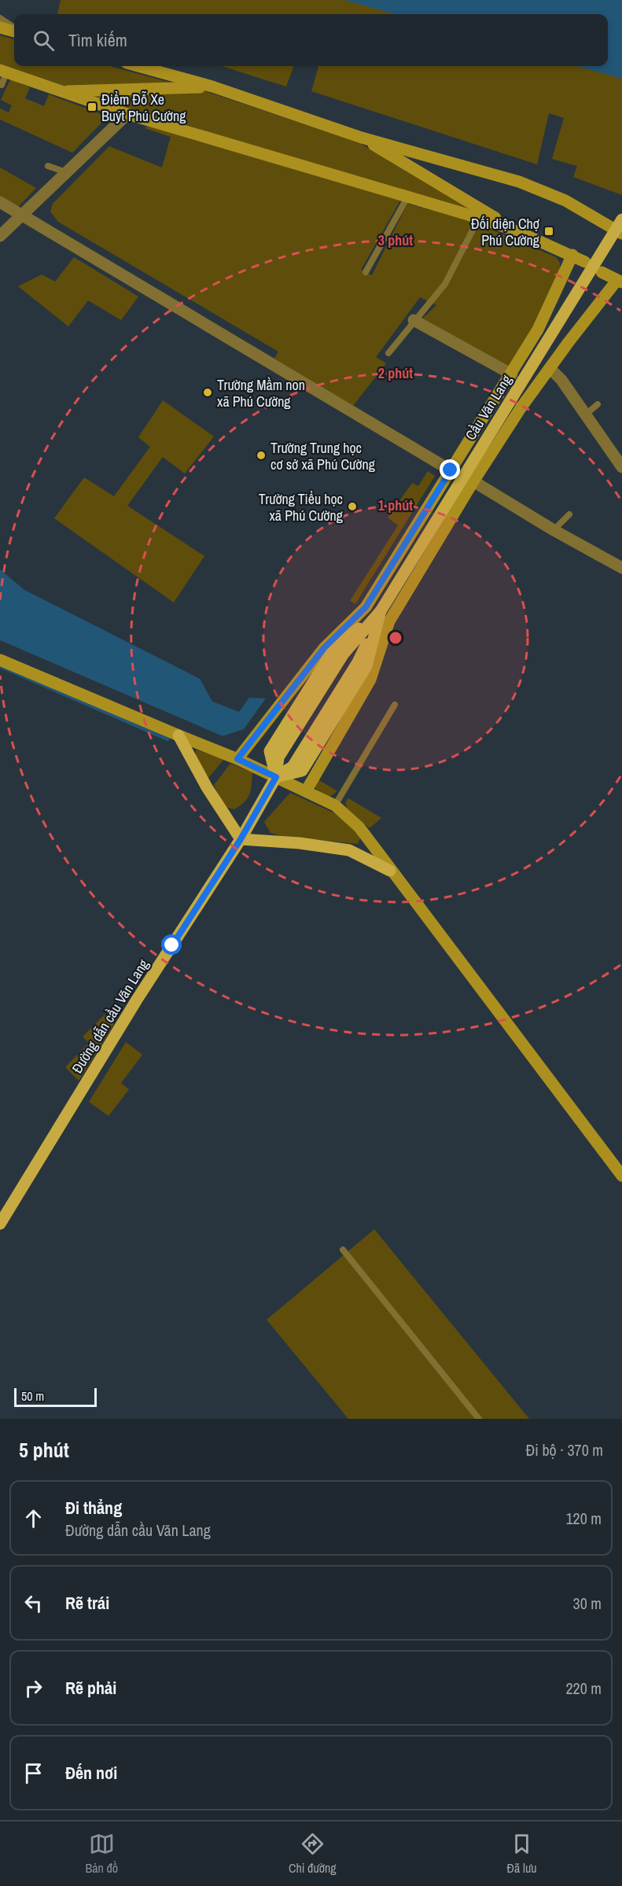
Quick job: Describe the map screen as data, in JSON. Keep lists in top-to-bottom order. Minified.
{"streets":{"main road":["Cầu Văn Lang","Đường dẫn cầu Văn Lang"]},"places":{"transit":["Điểm Đỗ Xe Buýt Phú Cường","Đối diện Chợ Phú Cường"],"other":["Trường Mầm non xã Phú Cường","Trường Trung học cơ sở xã Phú Cường","Trường Tiểu học xã Phú Cường"]},"scale_bar":"50 m","page":{"search":"Tìm kiếm","scale":"50 m","heading":["5 phút","Đi bộ · 370 m"],"list":[["Đi thẳng","Đường dẫn cầu Văn Lang","120 m"],["Rẽ trái","30 m"],["Rẽ phải","220 m"],"Đến nơi"],"nav":["Bản đồ","Chỉ đường","Đã lưu"]},"rings":["3 phút","2 phút","1 phút"]}
